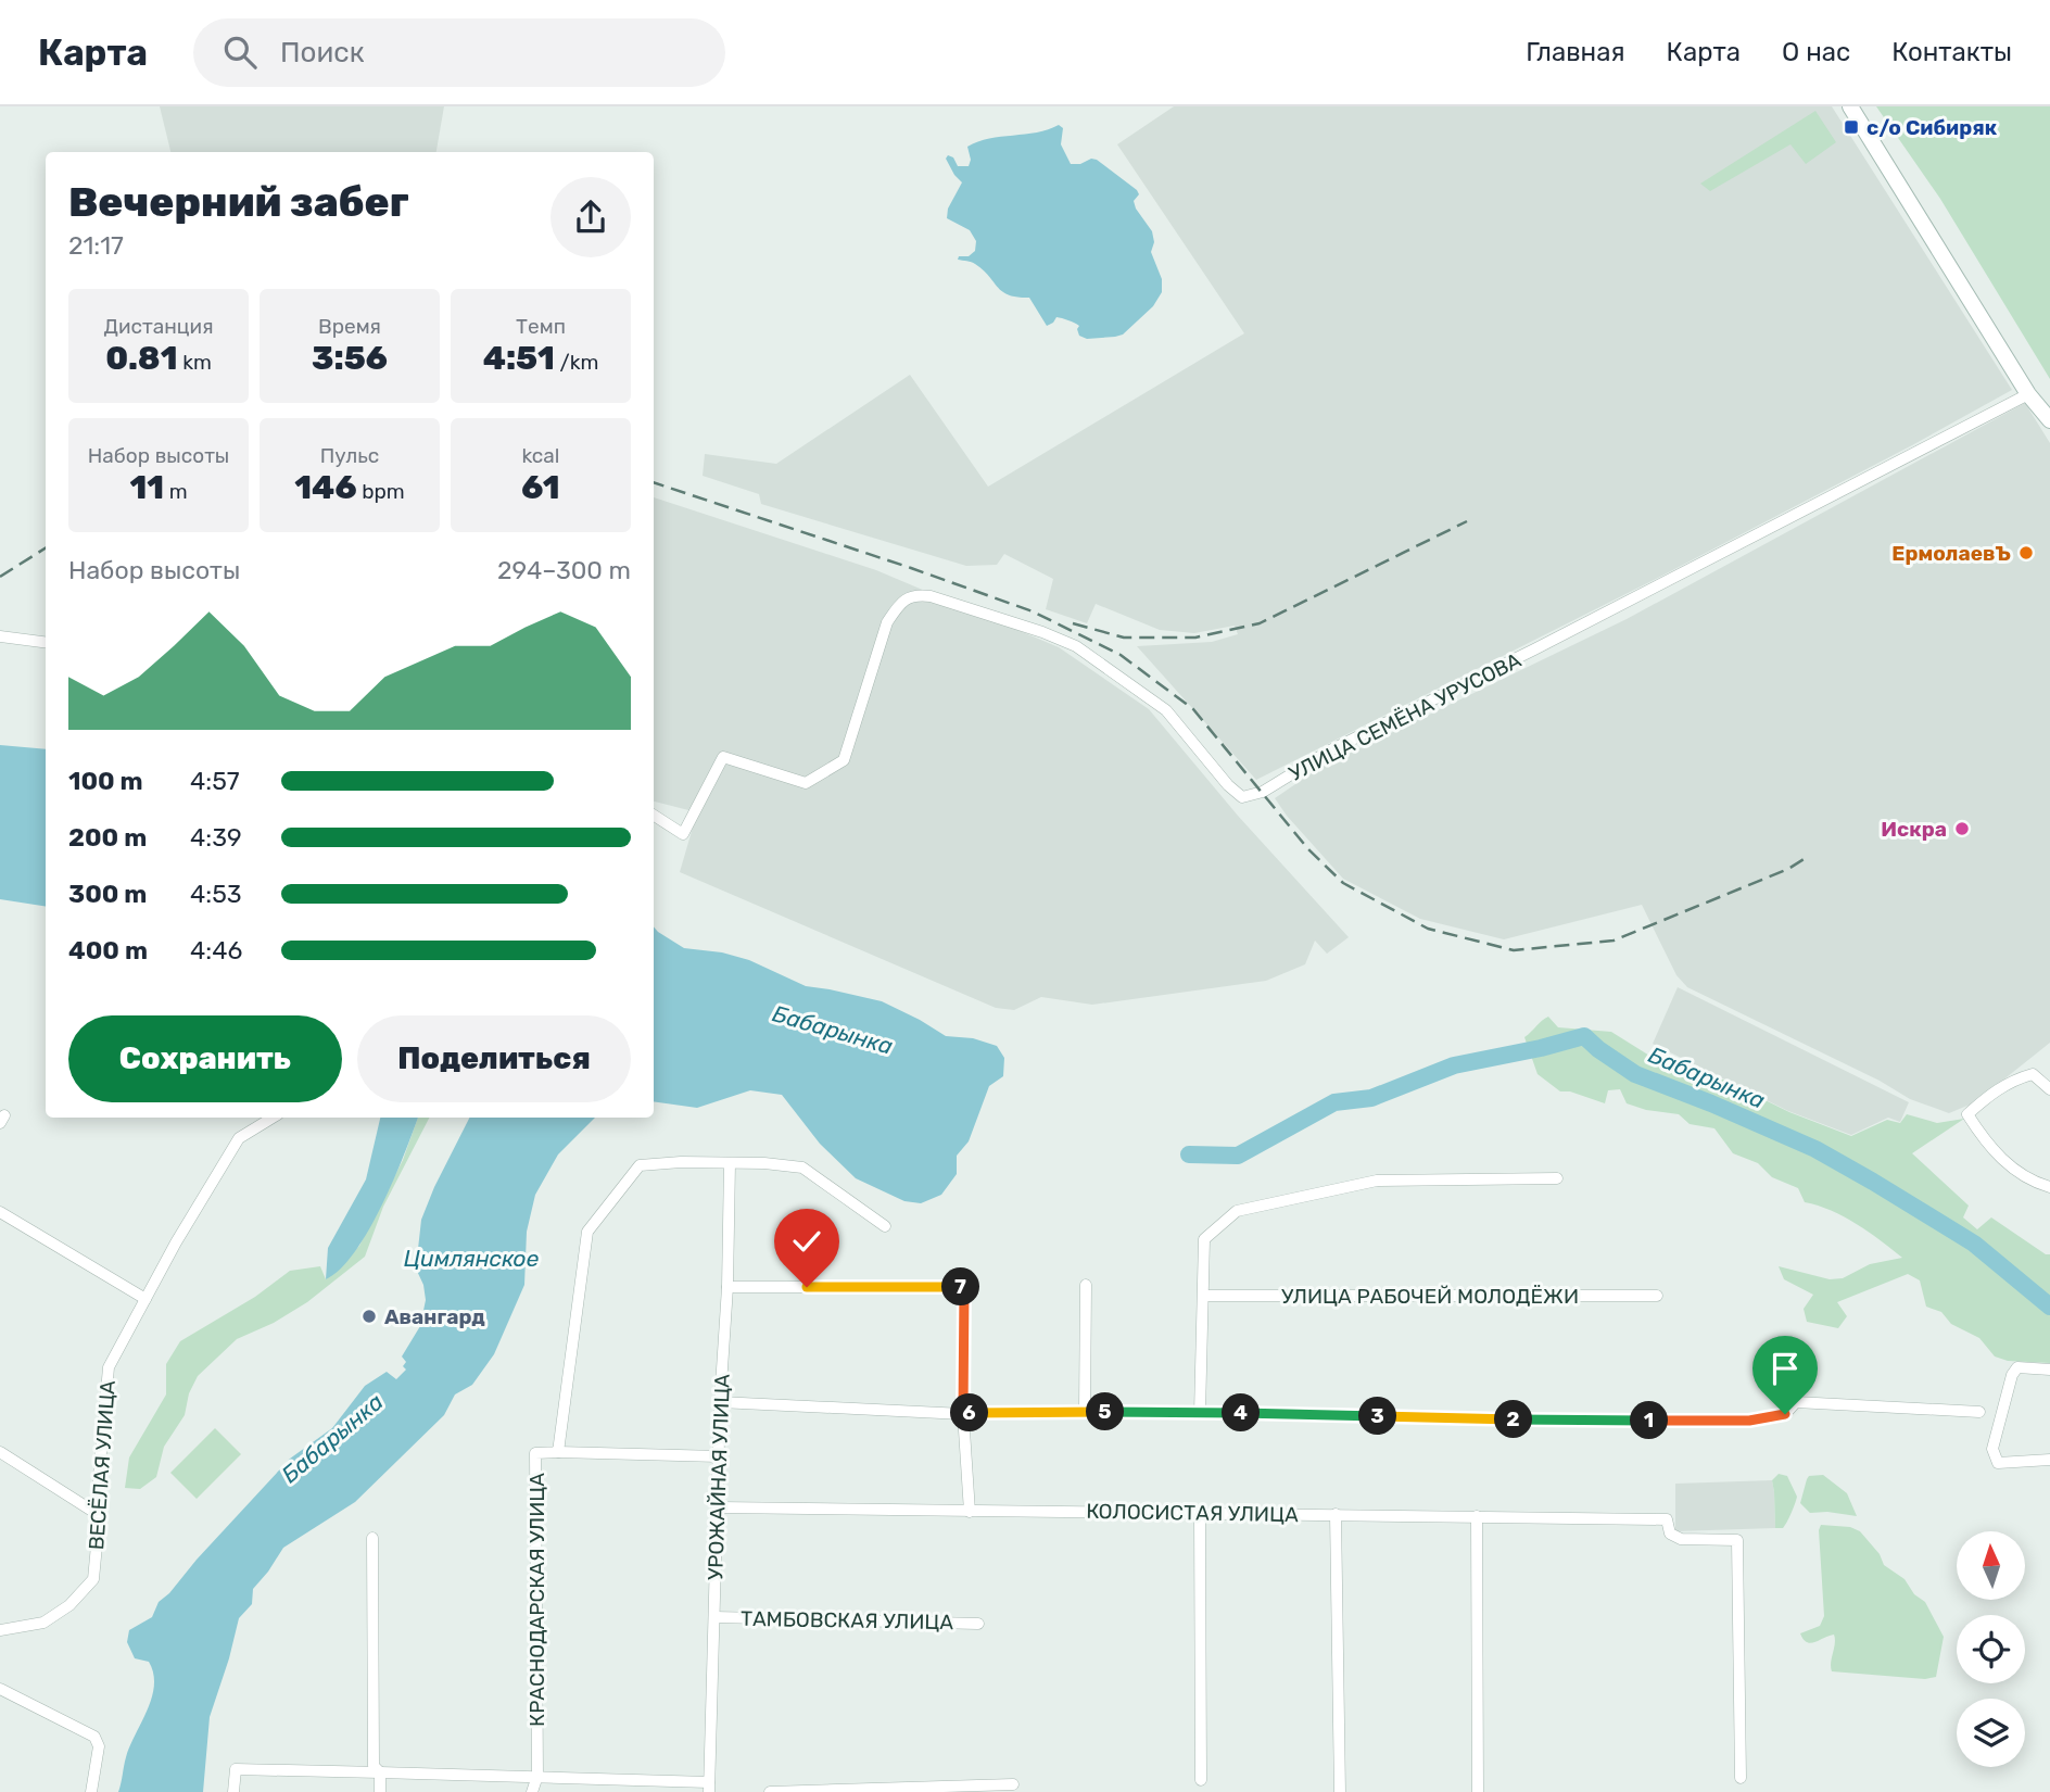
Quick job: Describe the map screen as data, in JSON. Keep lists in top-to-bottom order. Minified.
{"streets":{"street":["УЛИЦА СЕМЁНА УРУСОВА","УЛИЦА РАБОЧЕЙ МОЛОДЁЖИ","ВЕСЁЛАЯ УЛИЦА","УРОЖАЙНАЯ УЛИЦА","КОЛОСИСТАЯ УЛИЦА","КРАСНОДАРСКАЯ УЛИЦА","ТАМБОВСКАЯ УЛИЦА"]},"crossings":[["УРОЖАЙНАЯ УЛИЦА","КОЛОСИСТАЯ УЛИЦА"],["УРОЖАЙНАЯ УЛИЦА","КРАСНОДАРСКАЯ УЛИЦА"],["УРОЖАЙНАЯ УЛИЦА","ТАМБОВСКАЯ УЛИЦА"]],"water":["Бабарынка","Цимлянское"],"places":{"transit":["с/о Сибиряк"],"other":["ЕрмолаевЪ","Искра","Авангард"]},"north":"top","page":{"header":"Карта","search":"Поиск","nav":["Главная","Карта","О нас","Контакты"],"heading":["Вечерний забег","21:17"],"stats":[["Дистанция","0.81 km"],["Время","3:56"],["Темп","4:51 /km"],["Набор высоты","11 m"],["Пульс","146 bpm"],["kcal","61"]],"chart":["Набор высоты","294–300 m"],"list":[{"name":"100 m","note":"4:57"},{"name":"200 m","note":"4:39"},{"name":"300 m","note":"4:53"},{"name":"400 m","note":"4:46"}],"buttons":["Сохранить","Поделиться"],"pins":["7","5","4","6","3","2","1"]}}
